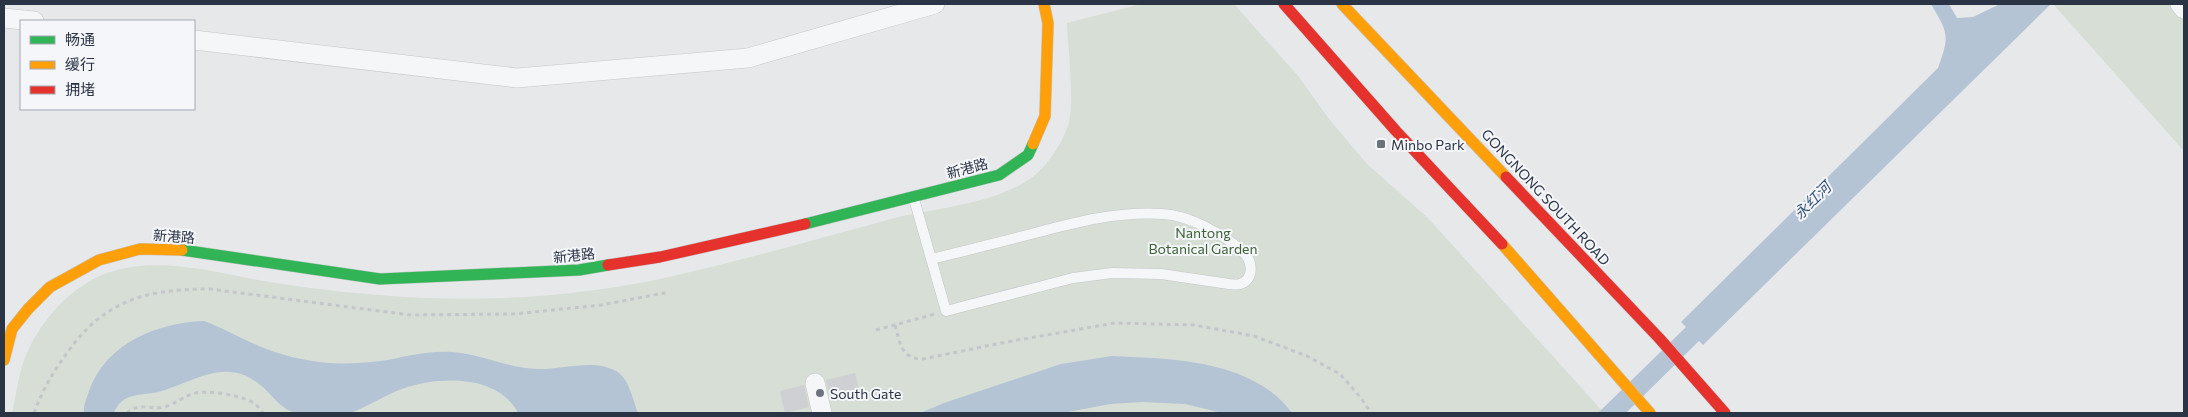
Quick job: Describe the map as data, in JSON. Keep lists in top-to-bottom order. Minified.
{"streets":{"street":["新港路","GONGNONG SOUTH ROAD"]},"water":["永红河"],"parks":["Nantong Botanical Garden"],"places":{"transit":["Minbo Park"],"other":["South Gate"]},"legend":["畅通","缓行","拥堵"]}
